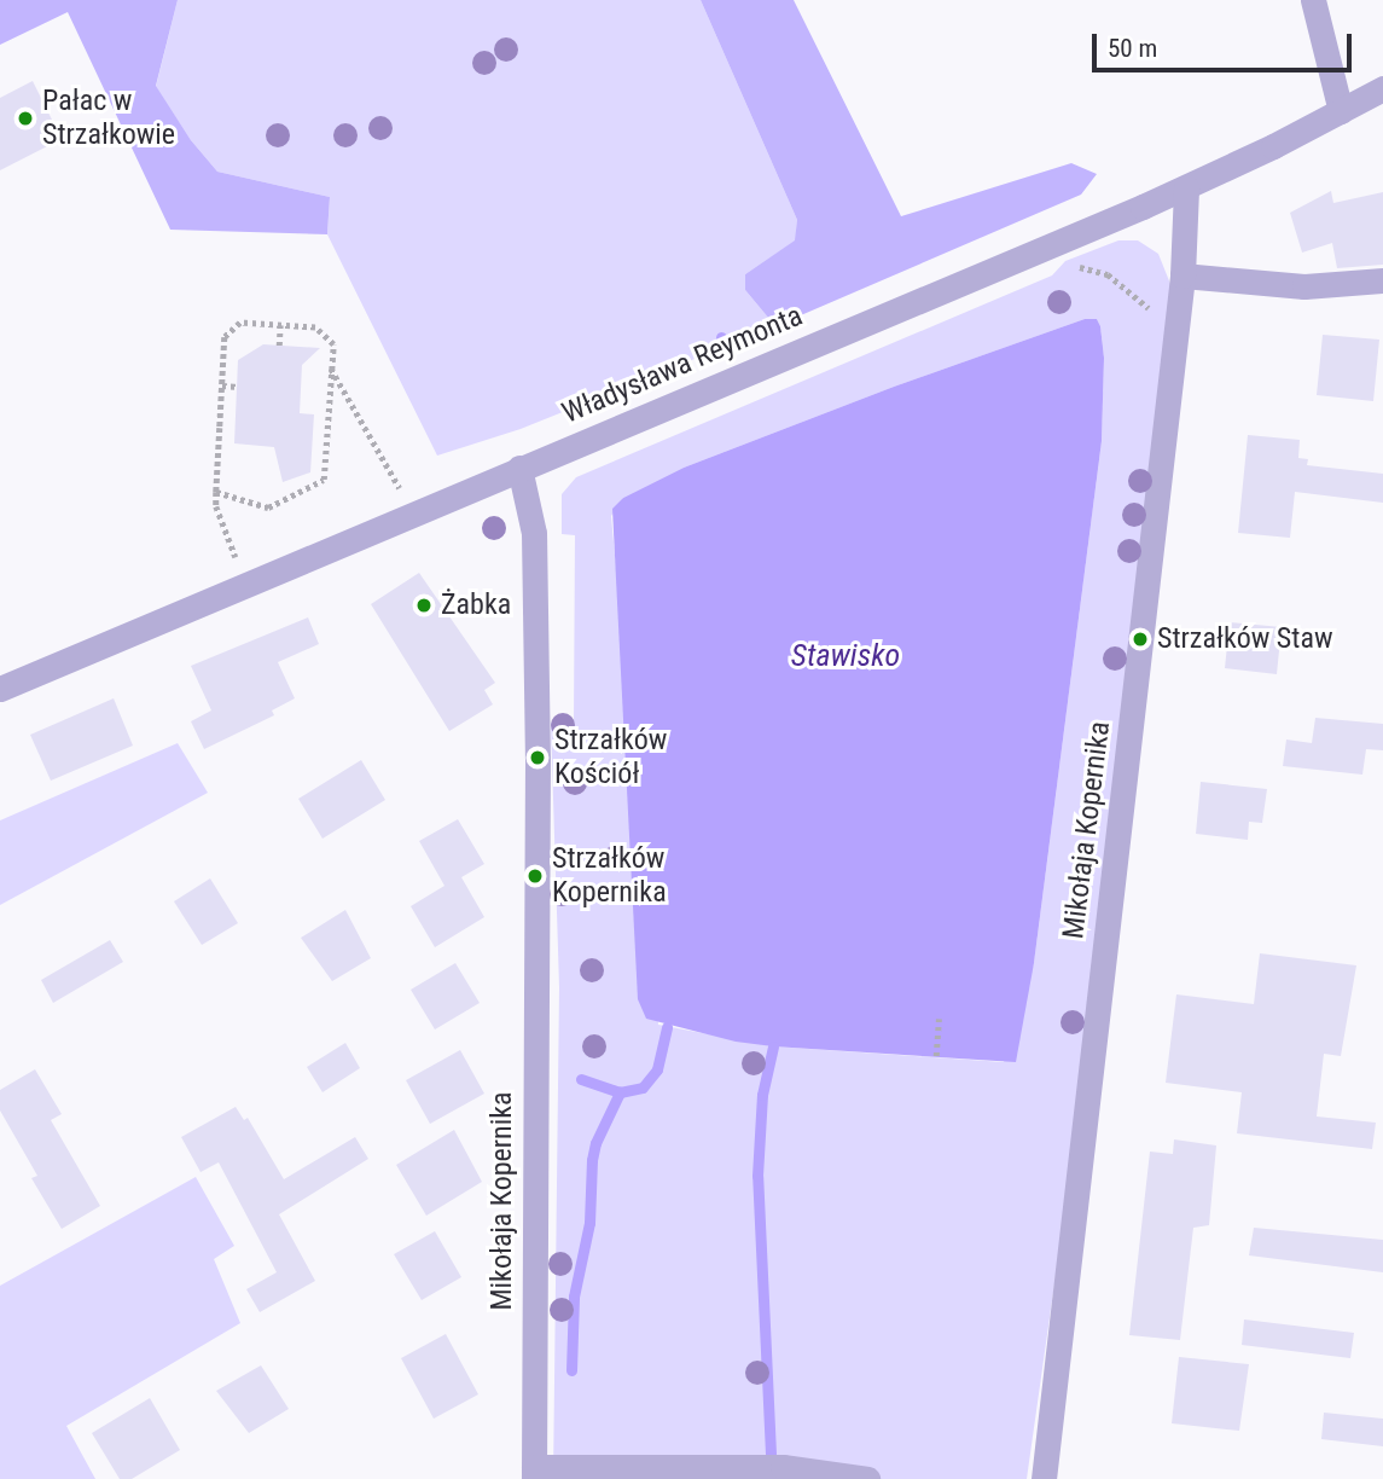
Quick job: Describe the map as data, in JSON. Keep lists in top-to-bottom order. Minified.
{"streets":{"street":["Władysława Reymonta","Mikołaja Kopernika"]},"crossings":[["Władysława Reymonta","Mikołaja Kopernika"]],"water":["Stawisko"],"places":["Pałac w Strzałkowie","Żabka","Strzałków Staw","Strzałków Kościół","Strzałków Kopernika"],"scale_bar":"50 m"}
